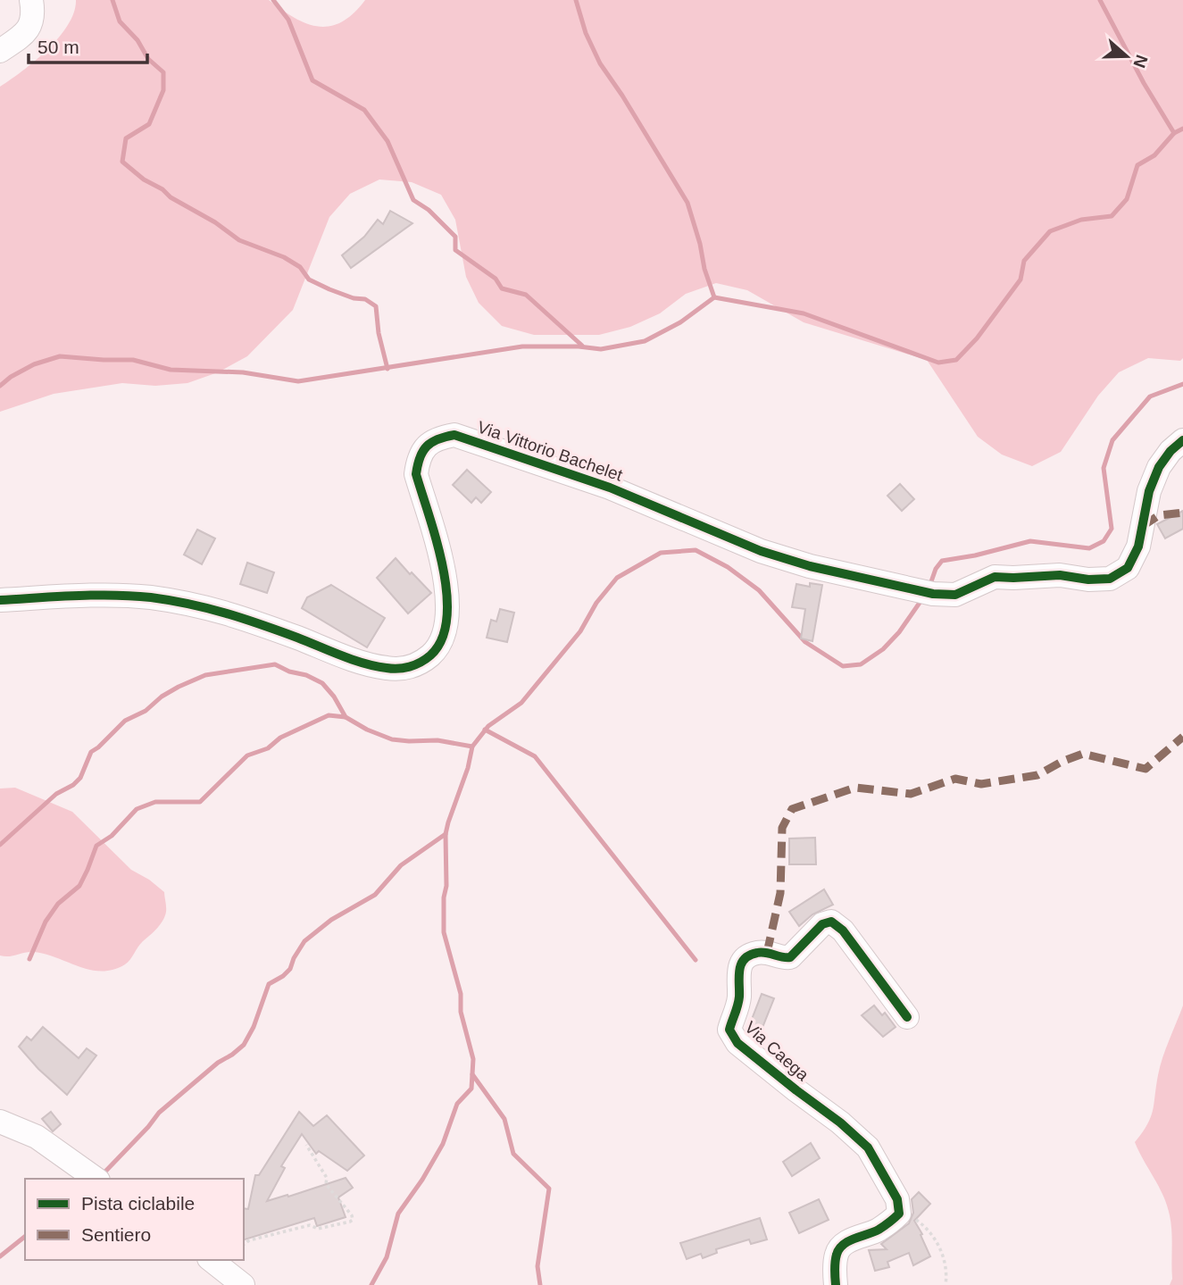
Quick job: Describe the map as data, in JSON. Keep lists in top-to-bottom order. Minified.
{"streets":{"street":["Via Vittorio Bachelet","Via Caega"]},"legend":["Pista ciclabile","Sentiero"],"scale_bar":"50 m","north":"right"}
